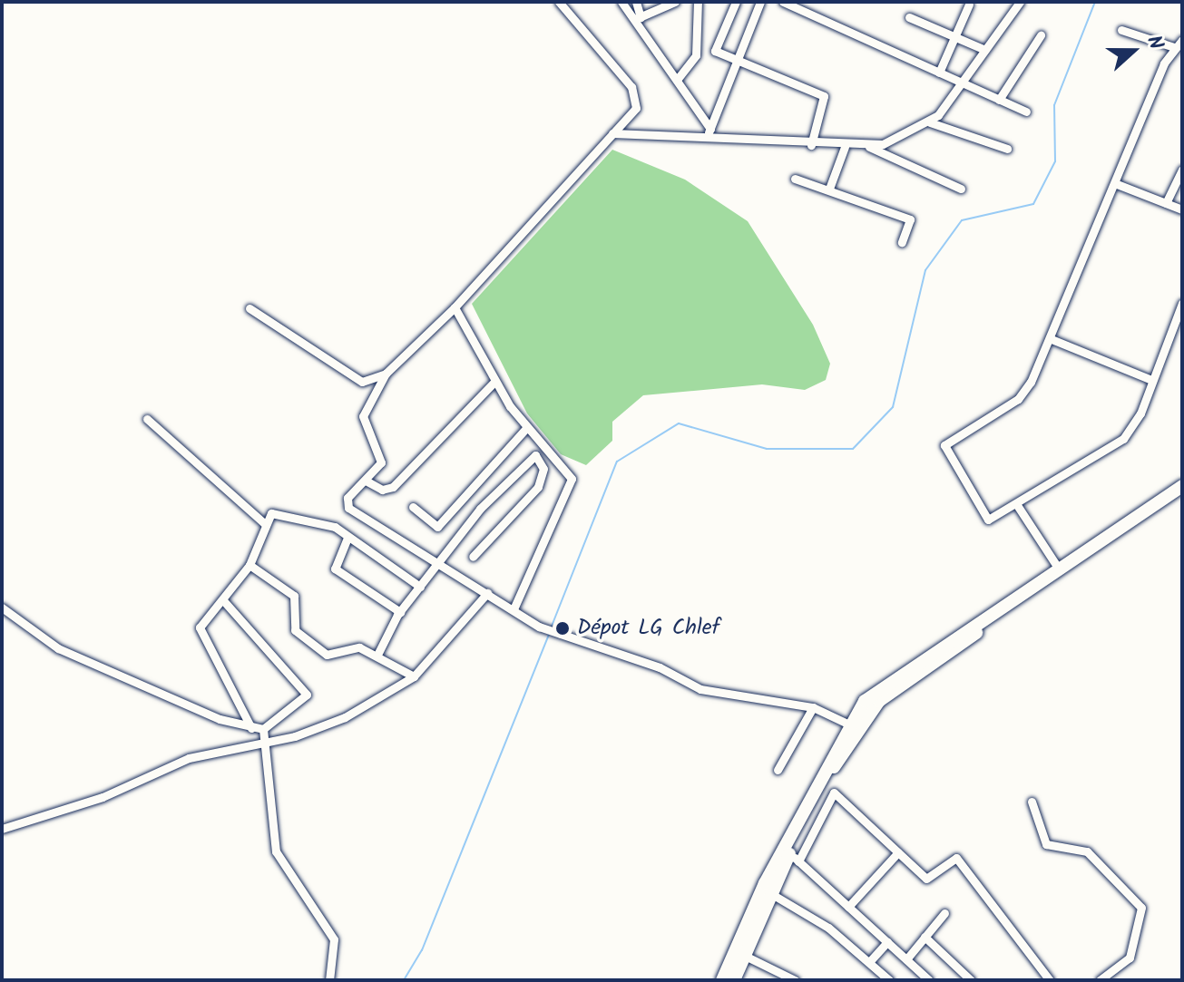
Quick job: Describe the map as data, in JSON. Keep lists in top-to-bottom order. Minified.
{"places":["Dépot LG Chlef"],"north":"right"}
